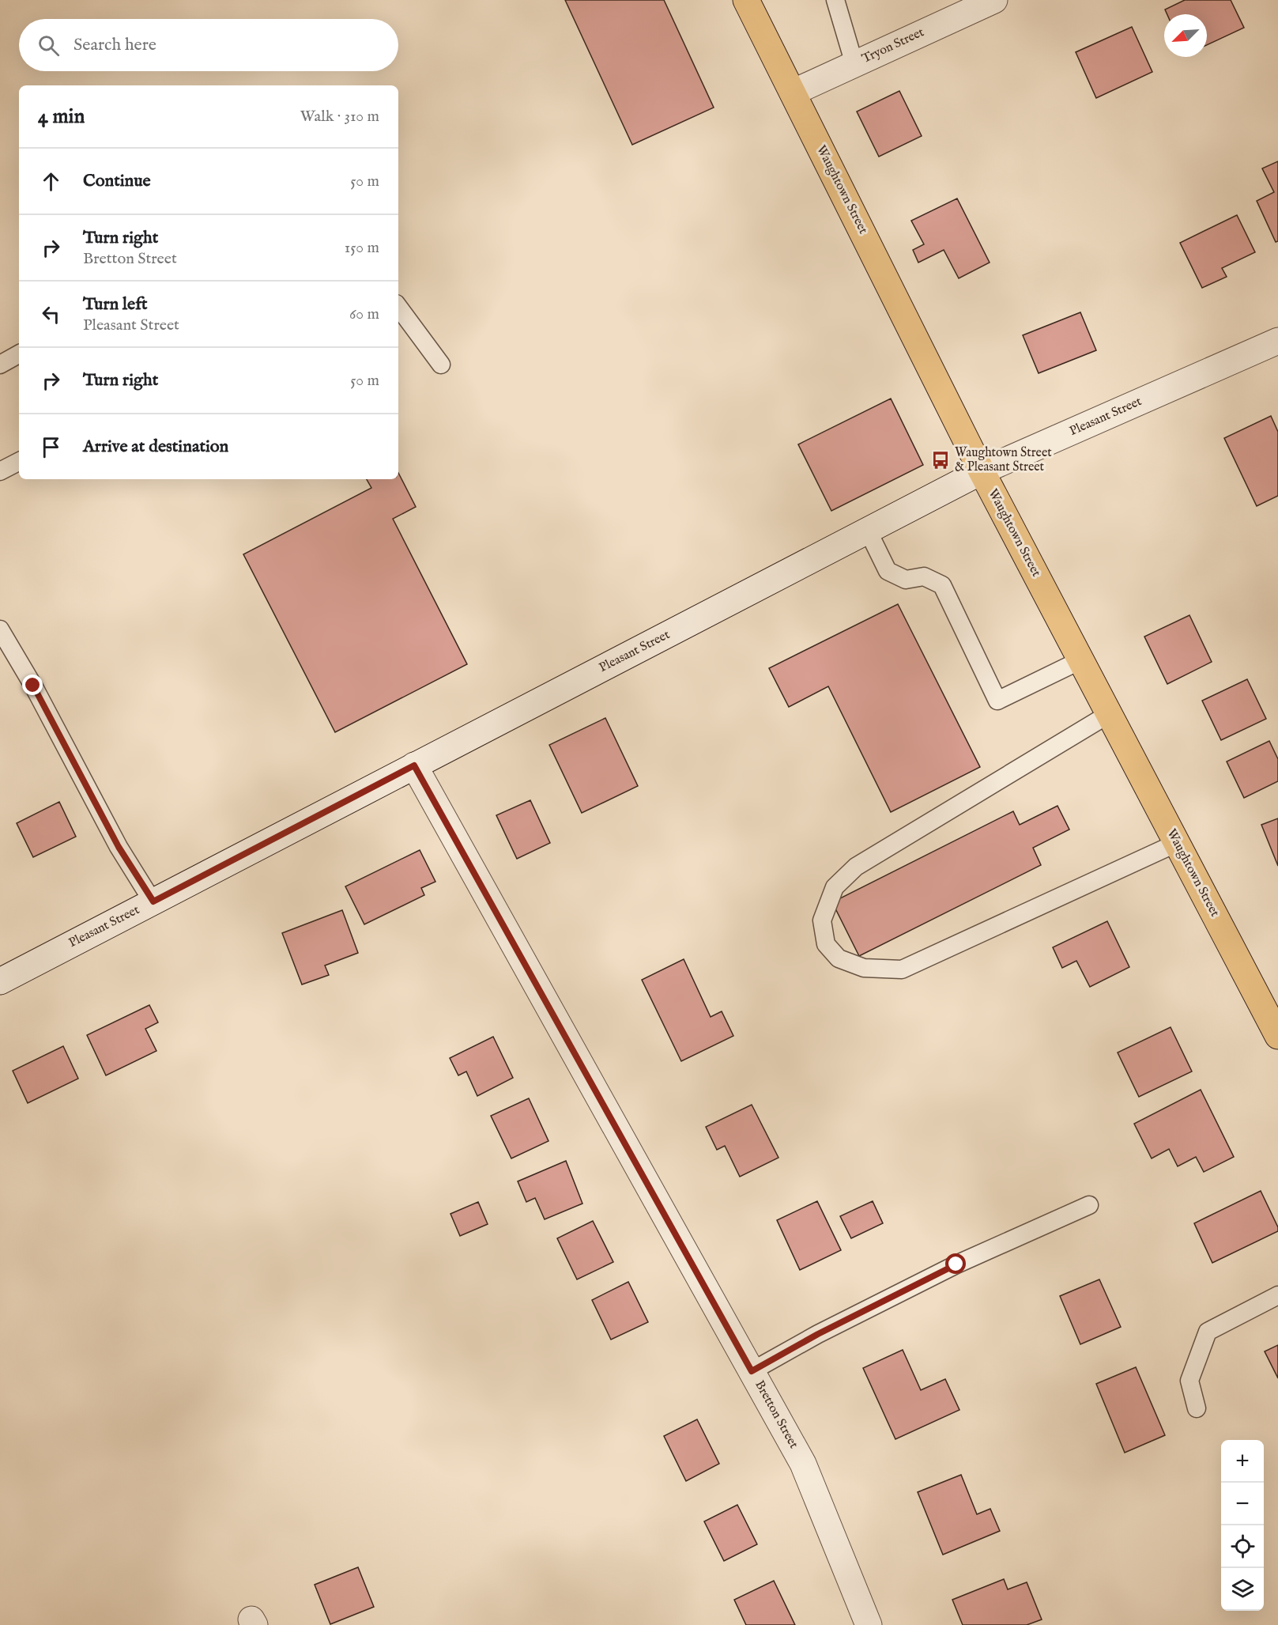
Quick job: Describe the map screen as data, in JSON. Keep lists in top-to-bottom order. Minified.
{"streets":{"main road":["Waughtown Street"],"street":["Tryon Street","Pleasant Street","Bretton Street"]},"crossings":[["Tryon Street","Waughtown Street"],["Waughtown Street","Pleasant Street"],["Pleasant Street","Bretton Street"]],"places":{"bus stop":["Waughtown Street & Pleasant Street"]},"north":"bottom left","page":{"search":"Search here","heading":["4 min","Walk · 310 m"],"list":[["Continue","50 m"],["Turn right","Bretton Street","150 m"],["Turn left","Pleasant Street","60 m"],["Turn right","50 m"],"Arrive at destination"],"map_buttons":["+","−"]}}
